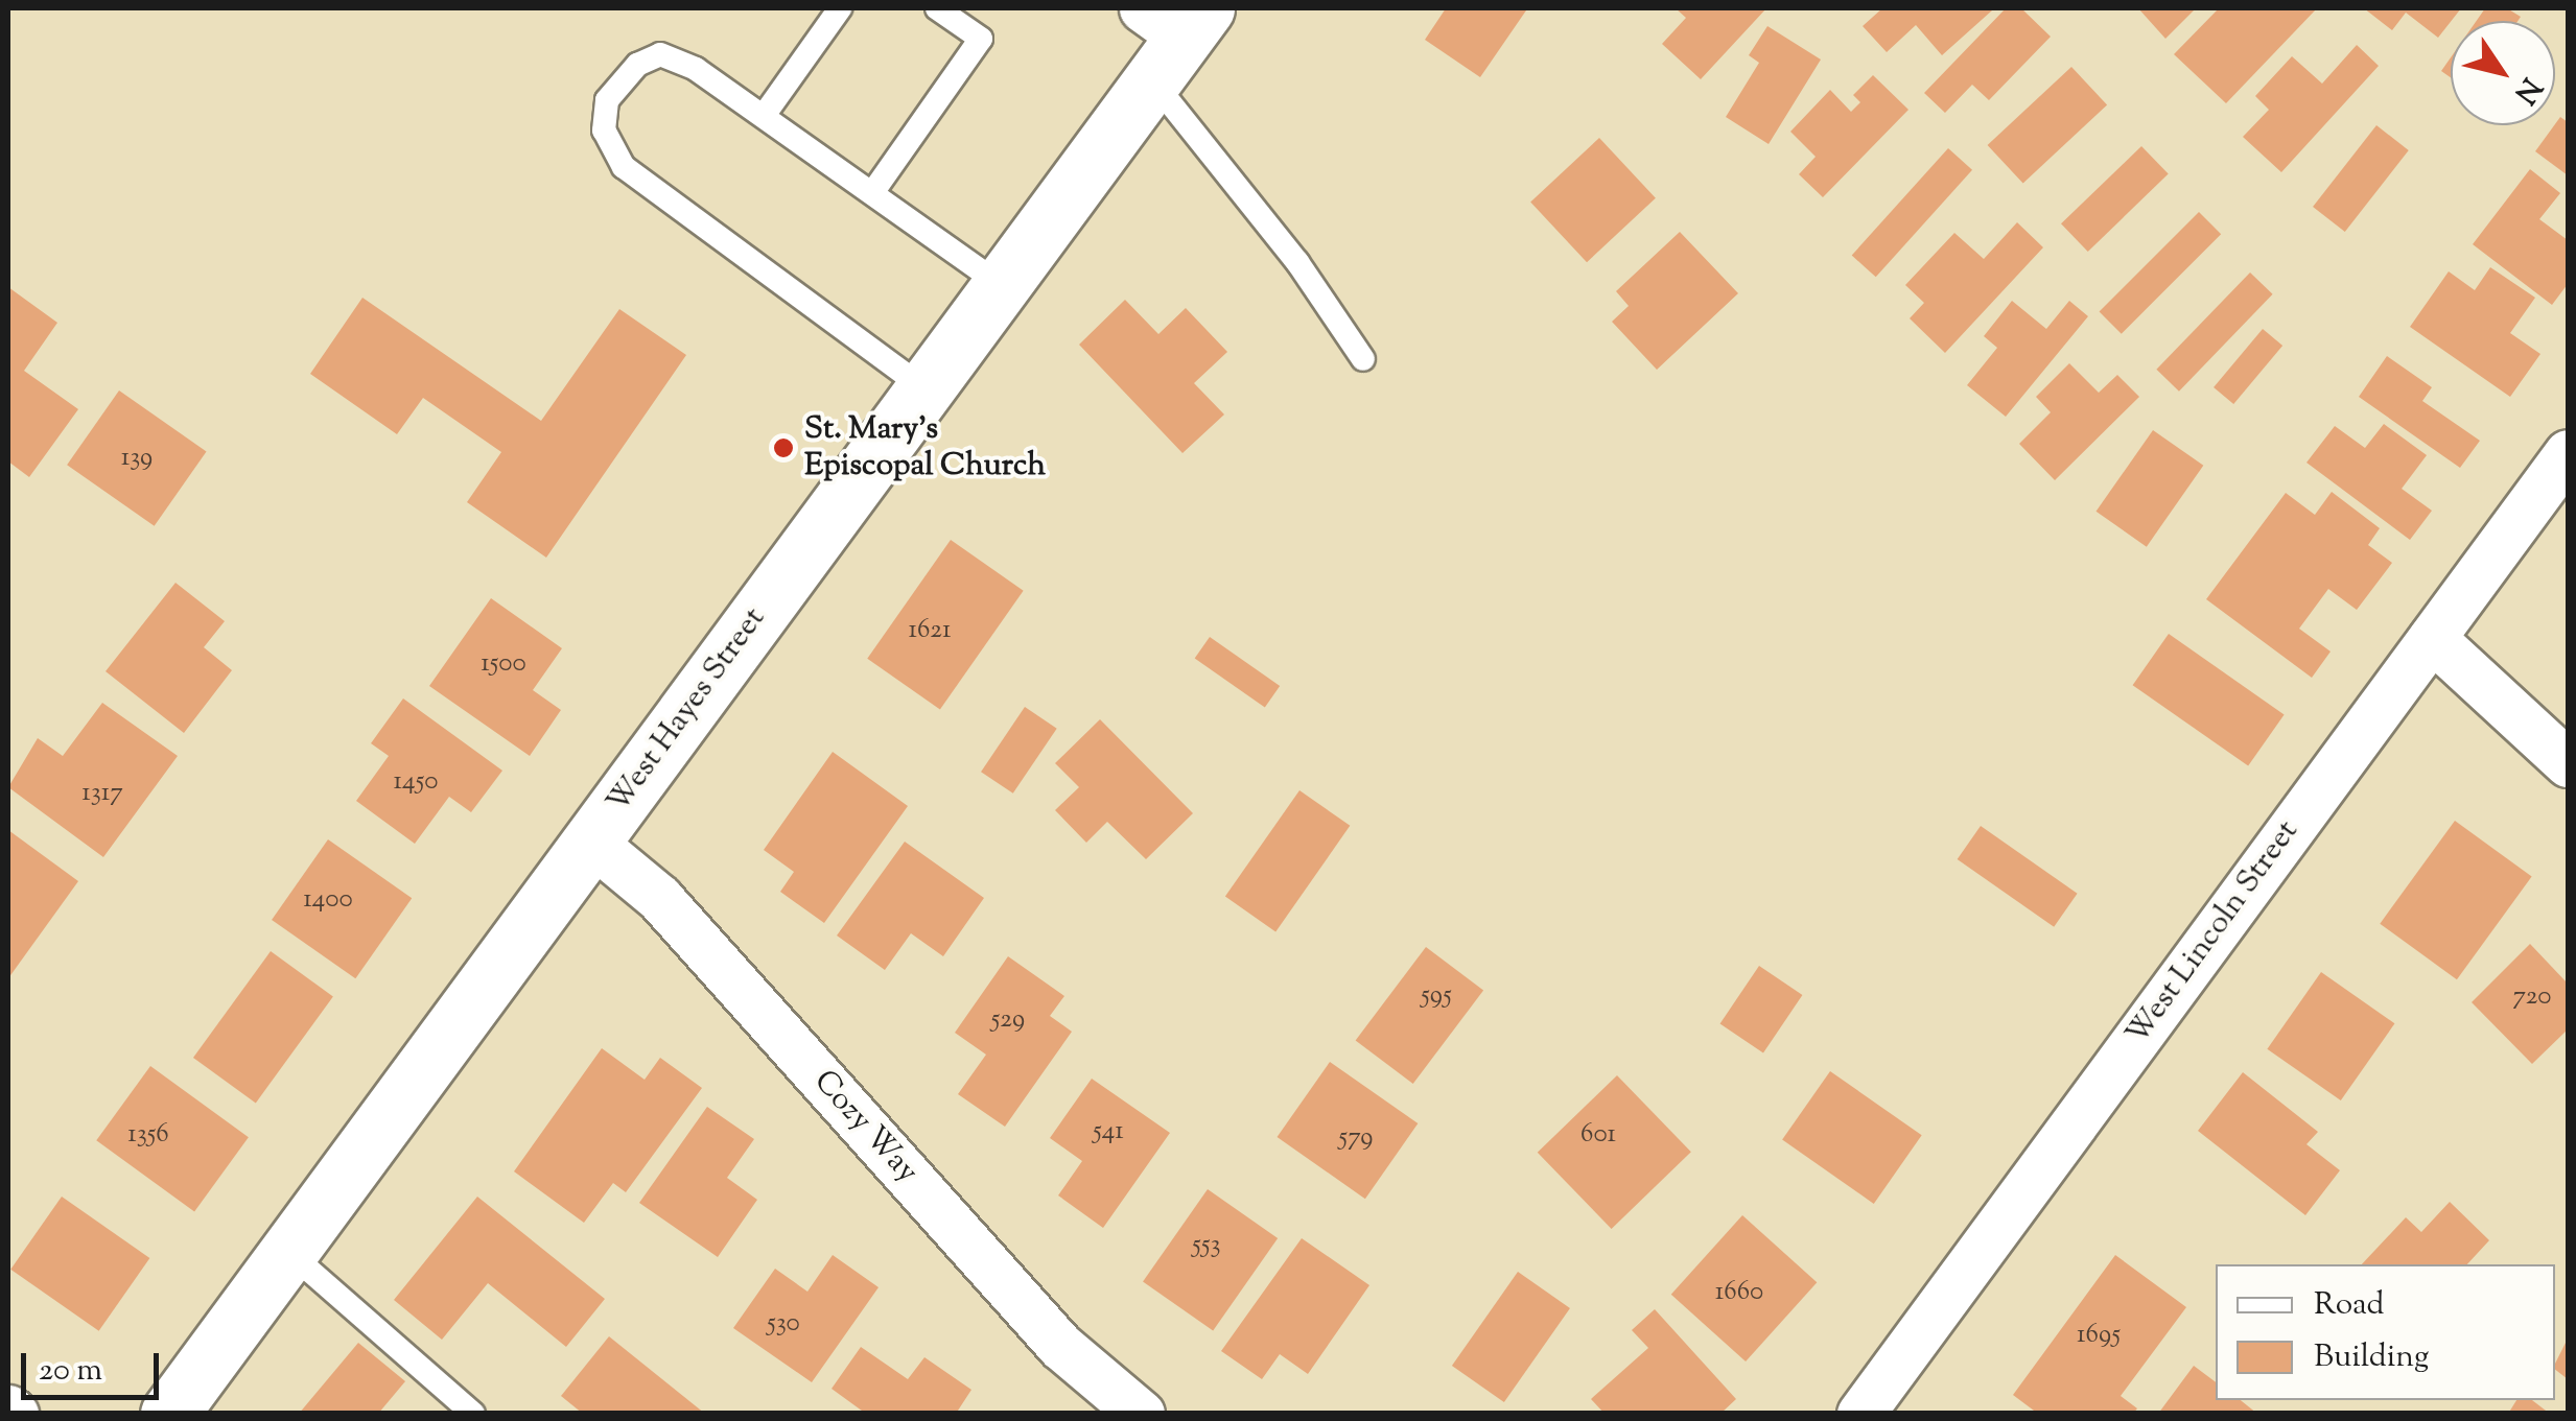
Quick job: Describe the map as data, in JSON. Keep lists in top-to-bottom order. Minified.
{"streets":{"street":["West Hayes Street","West Lincoln Street","Cozy Way"]},"crossings":[["West Hayes Street","Cozy Way"]],"places":["St. Mary's Episcopal Church"],"house_numbers":["139","1621","1500","1450","1317","1400","595","720","529","541","1356","601","579","553","1660","530","1695"],"legend":["Road","Building"],"scale_bar":"20 m","north":"bottom right"}
